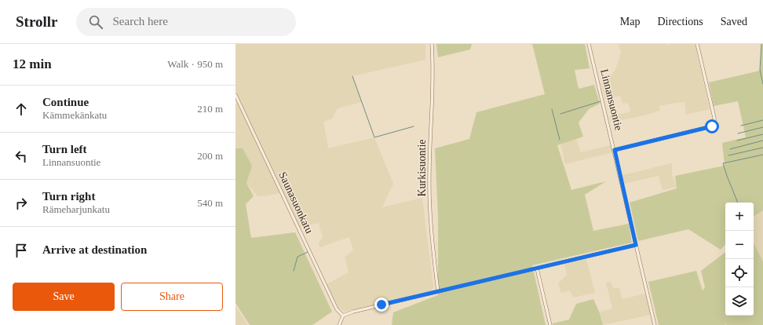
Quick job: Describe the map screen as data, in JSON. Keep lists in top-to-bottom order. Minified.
{"streets":{"street":["Linnansuontie","Kurkisuontie","Saunasuonkatu"]},"page":{"header":"Strollr","search":"Search here","nav":["Map","Directions","Saved"],"heading":["12 min","Walk · 950 m"],"list":[["Continue","Kämmekänkatu","210 m"],["Turn left","Linnansuontie","200 m"],["Turn right","Rämeharjunkatu","540 m"],"Arrive at destination"],"map_buttons":["+","−"],"buttons":["Save","Share"]}}
